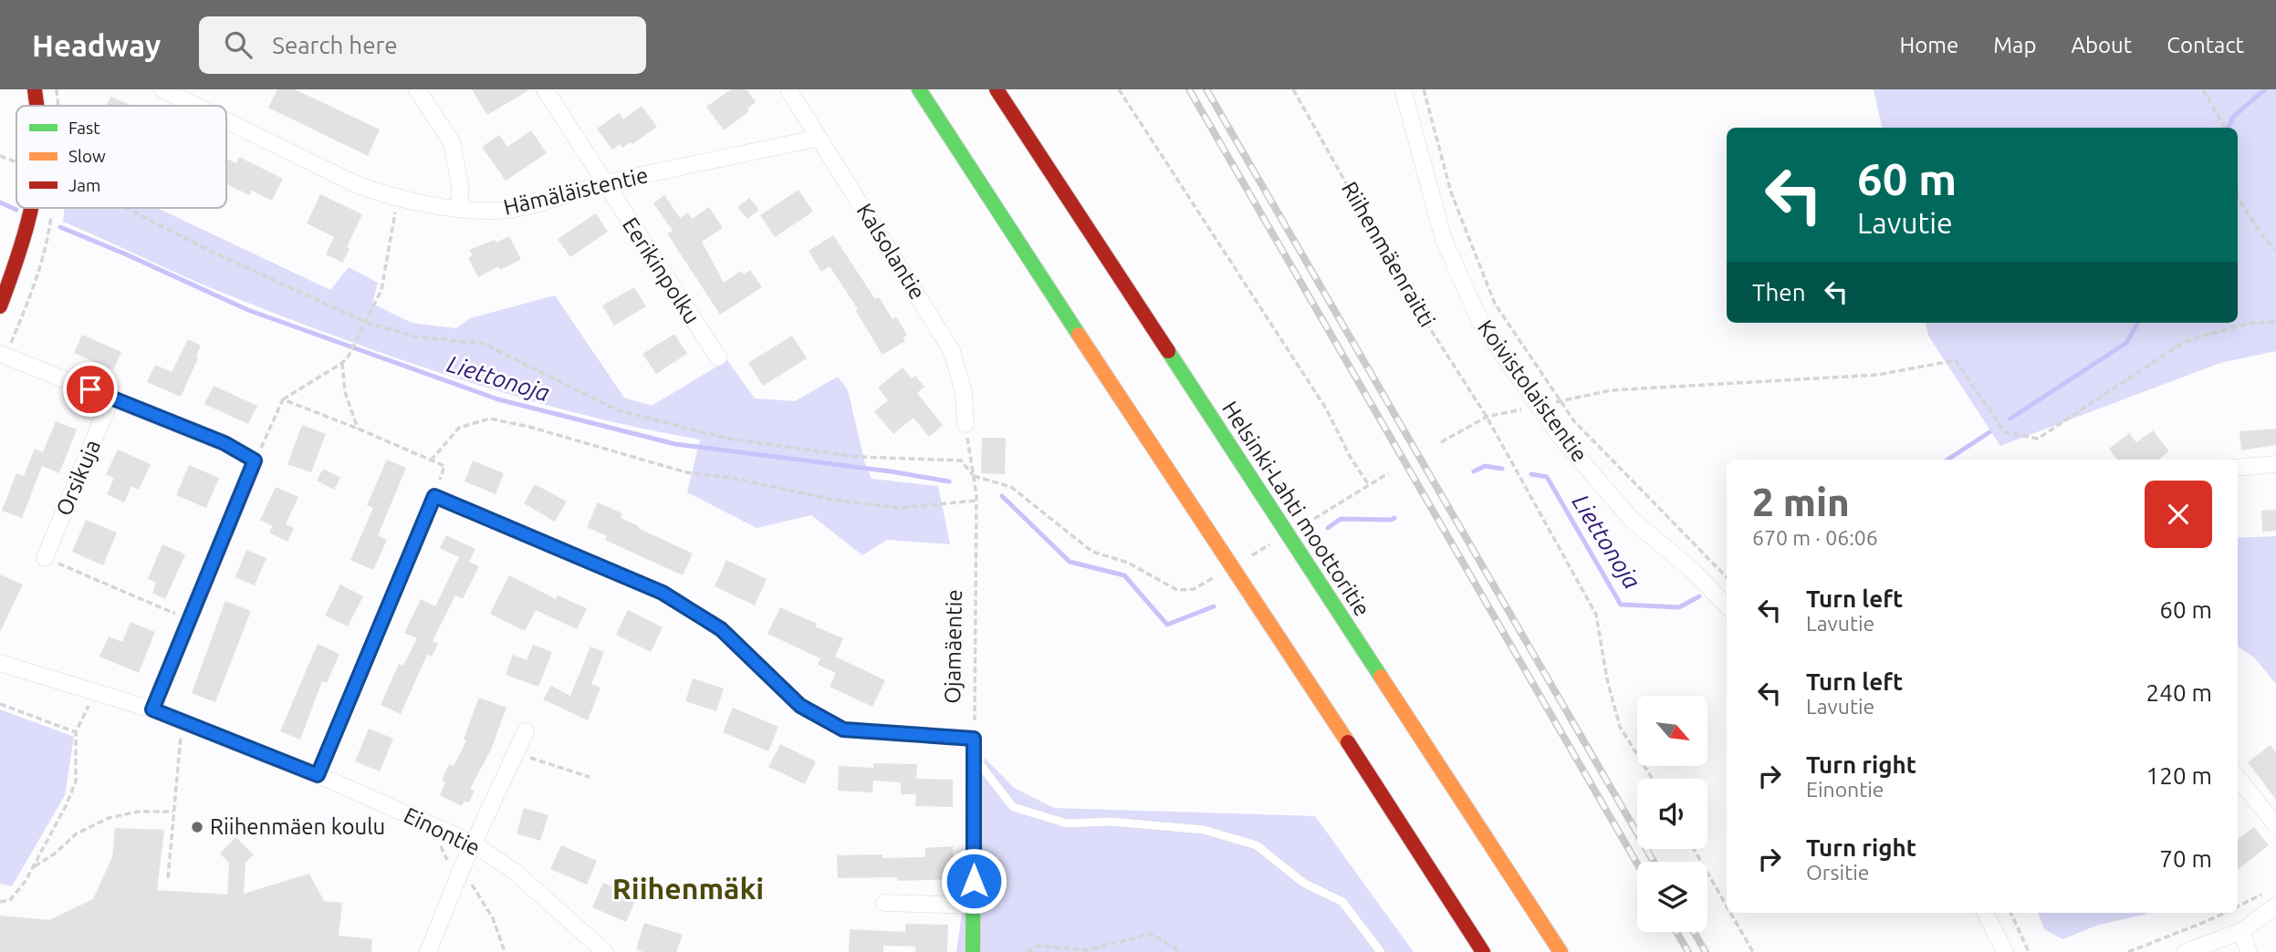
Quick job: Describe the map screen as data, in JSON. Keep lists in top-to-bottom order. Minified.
{"streets":{"main road":["Helsinki-Lahti moottoritie"],"street":["Hämäläistentie","Kalsolantie","Eerikinpolku","Koivistolaistentie","Orsikuja","Einontie"],"path":["Riihenmäenraitti","Ojamäentie"]},"crossings":[["Hämäläistentie","Kalsolantie"],["Hämäläistentie","Eerikinpolku"],["Kalsolantie","Ojamäentie"]],"districts":["Riihenmäki"],"water":["Liettonoja"],"places":["Riihenmäen koulu"],"legend":["Fast","Slow","Jam"],"north":"bottom right","page":{"header":"Headway","search":"Search here","nav":["Home","Map","About","Contact"],"turn":["60 m","Lavutie"],"then":"Then","heading":["2 min","670 m · 06:06"],"list":[{"name":"Turn left","note":"Lavutie","value":"60 m"},{"name":"Turn left","note":"Lavutie","value":"240 m"},{"name":"Turn right","note":"Einontie","value":"120 m"},{"name":"Turn right","note":"Orsitie","value":"70 m"}]}}
